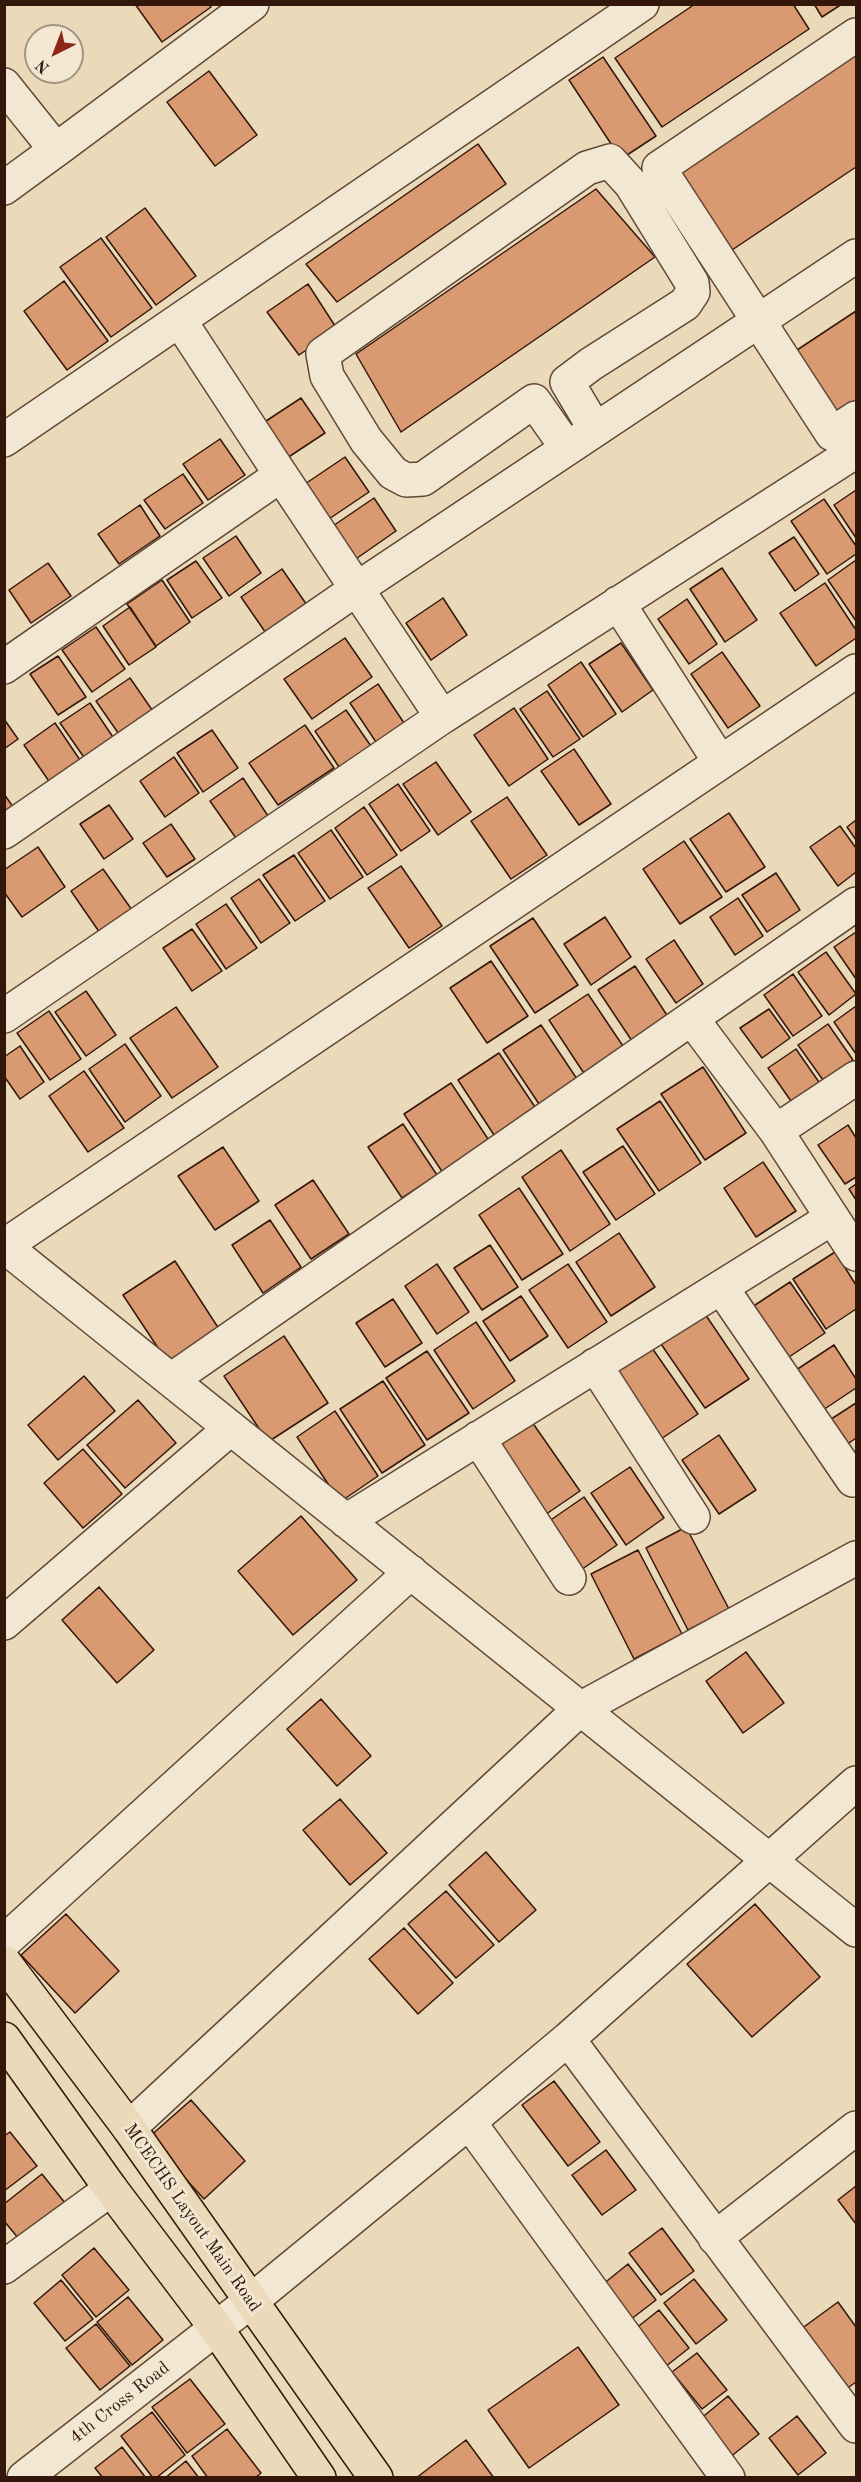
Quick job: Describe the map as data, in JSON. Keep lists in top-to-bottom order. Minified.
{"streets":{"main road":["MCECHS Layout Main Road"],"street":["4th Cross Road"]},"crossings":[["MCECHS Layout Main Road","4th Cross Road"]],"north":"bottom left"}
